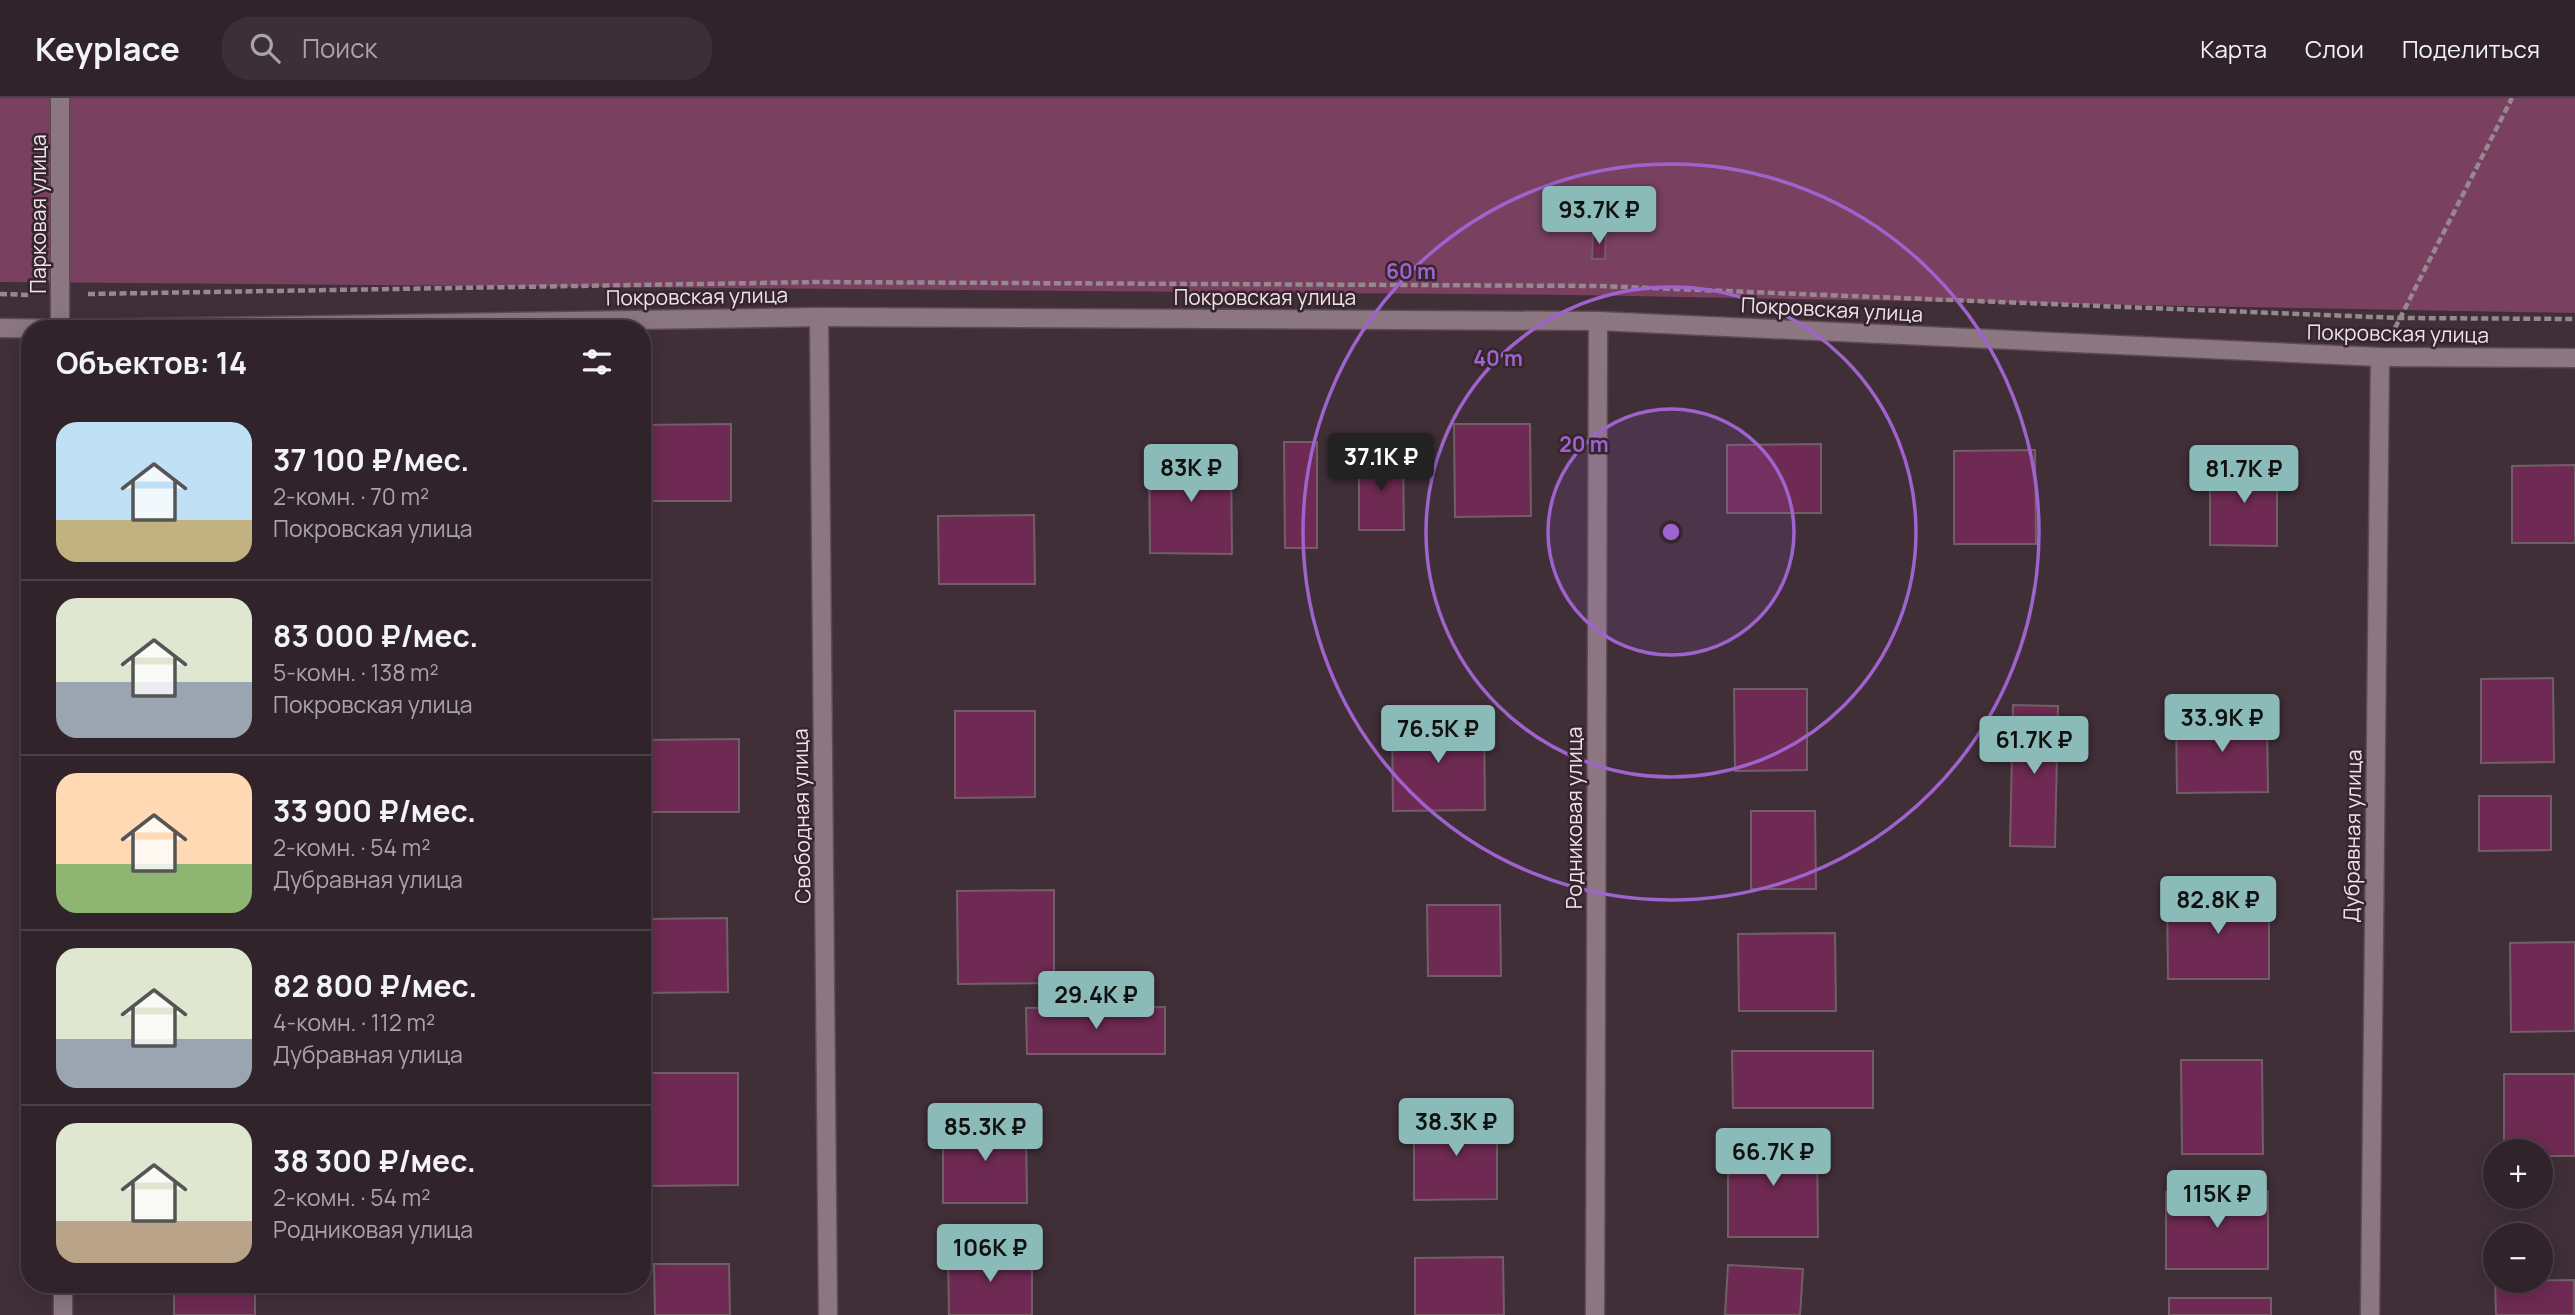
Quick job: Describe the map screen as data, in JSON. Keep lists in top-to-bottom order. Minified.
{"streets":{"street":["Парковая улица","Покровская улица","Свободная улица","Родниковая улица","Дубравная улица"]},"crossings":[["Покровская улица","Свободная улица"],["Покровская улица","Родниковая улица"],["Покровская улица","Дубравная улица"]],"page":{"header":"Keyplace","search":"Поиск","nav":["Карта","Слои","Поделиться"],"price":["93.7K ₽","37.1K ₽","83K ₽","81.7K ₽","33.9K ₽","76.5K ₽","61.7K ₽","82.8K ₽","29.4K ₽","38.3K ₽","85.3K ₽","66.7K ₽","115K ₽","106K ₽"],"heading":"Объектов: 14","list":[{"name":"37 100 ₽/мес.","note":"2-комн. · 70 m² · Покровская улица"},{"name":"83 000 ₽/мес.","note":"5-комн. · 138 m² · Покровская улица"},{"name":"33 900 ₽/мес.","note":"2-комн. · 54 m² · Дубравная улица"},{"name":"82 800 ₽/мес.","note":"4-комн. · 112 m² · Дубравная улица"},{"name":"38 300 ₽/мес.","note":"2-комн. · 54 m² · Родниковая улица"}],"map_buttons":["+","−"]},"rings":["60 m","40 m","20 m"]}
